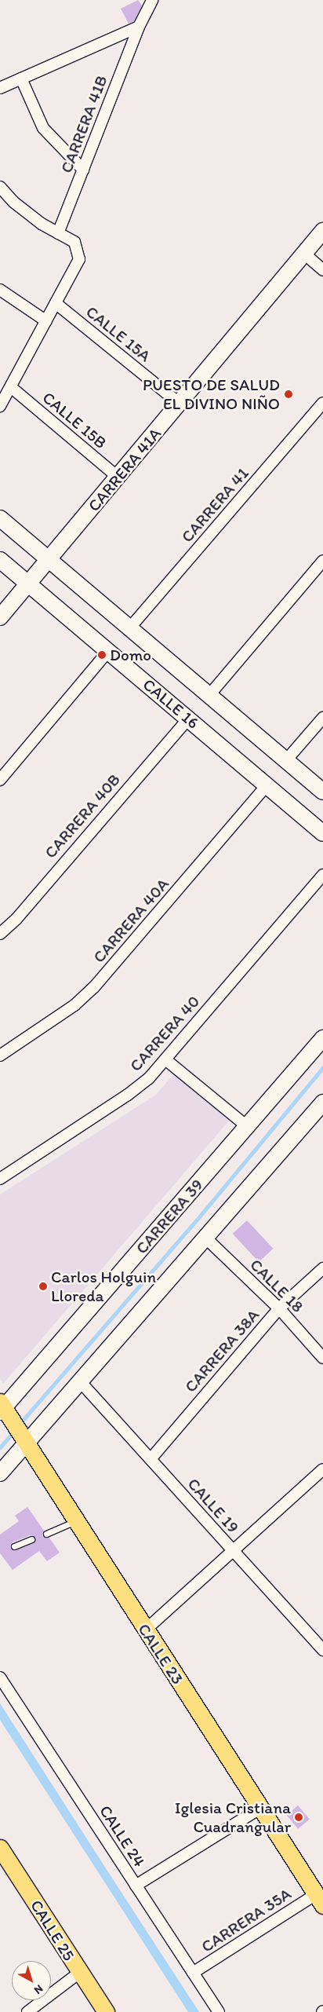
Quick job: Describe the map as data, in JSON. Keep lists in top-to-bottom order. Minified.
{"streets":{"main road":["CALLE 23","CALLE 25"],"street":["CARRERA 41B","CALLE 15A","CALLE 15B","CARRERA 41A","CARRERA 41","CALLE 16","CARRERA 40B","CARRERA 40A","CARRERA 40","CARRERA 39","CALLE 18","CARRERA 38A","CALLE 19","CALLE 24","CARRERA 35A"]},"crossings":[["CALLE 15A","CARRERA 41A"],["CALLE 15B","CARRERA 41A"],["CARRERA 41A","CALLE 16"],["CARRERA 41","CALLE 16"],["CALLE 16","CARRERA 40B"],["CALLE 16","CARRERA 40A"],["CARRERA 39","CALLE 23"],["CALLE 18","CARRERA 38A"],["CARRERA 38A","CALLE 19"],["CALLE 23","CARRERA 35A"],["CALLE 24","CARRERA 35A"]],"places":["PUESTO DE SALUD EL DIVINO NIÑO","Domo","Carlos Holguin Lloreda","Iglesia Cristiana Cuadrangular"],"north":"bottom right"}
